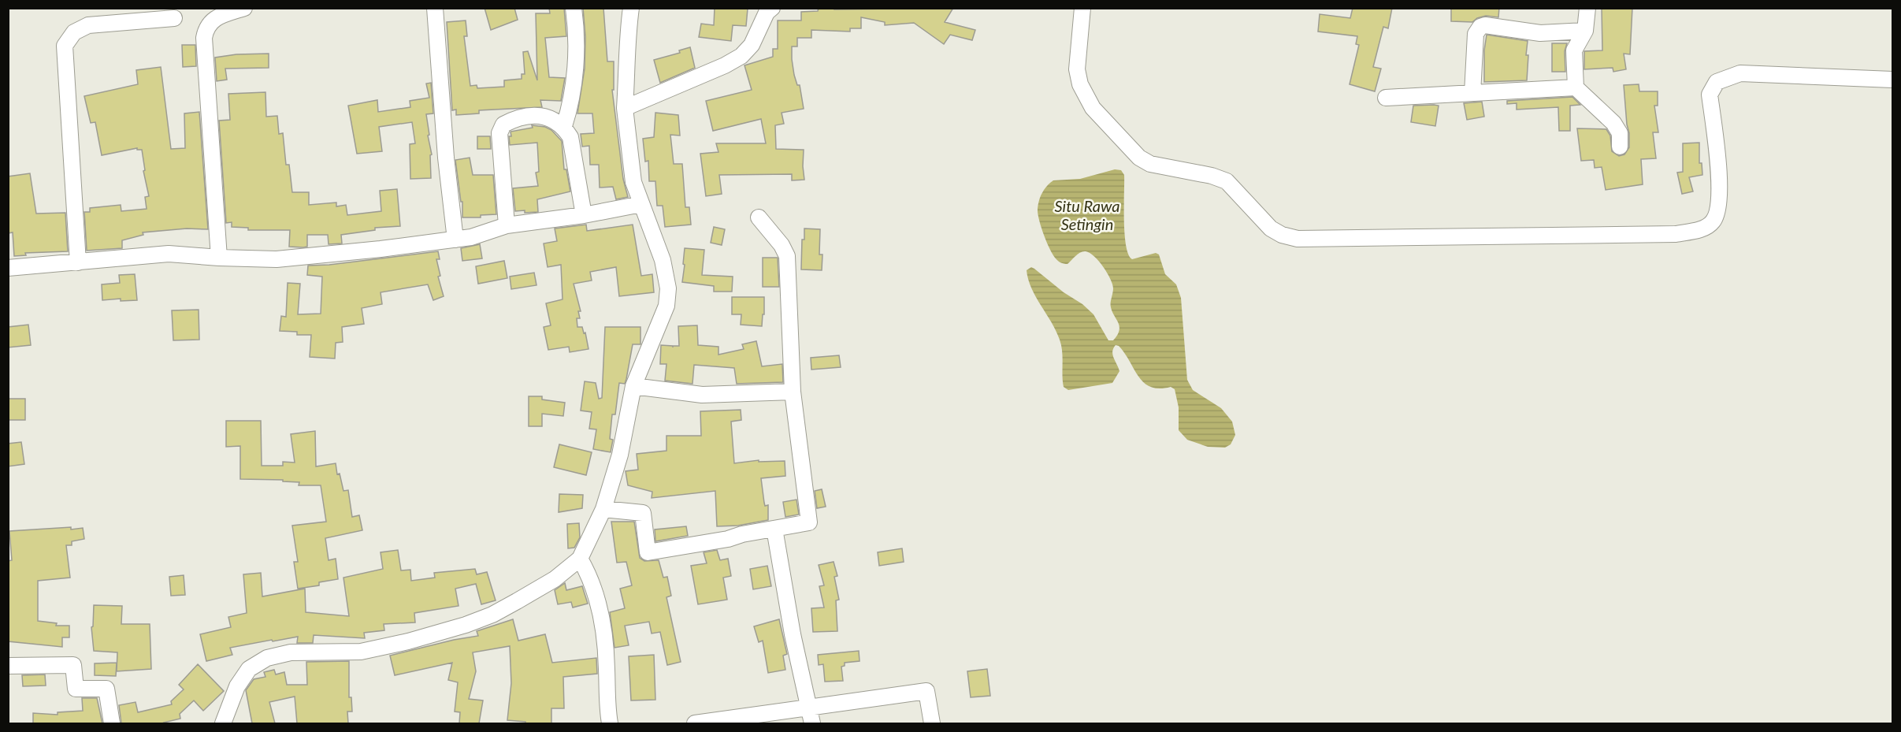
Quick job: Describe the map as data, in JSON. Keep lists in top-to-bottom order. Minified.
{"water":["Situ Rawa Setingin"]}
